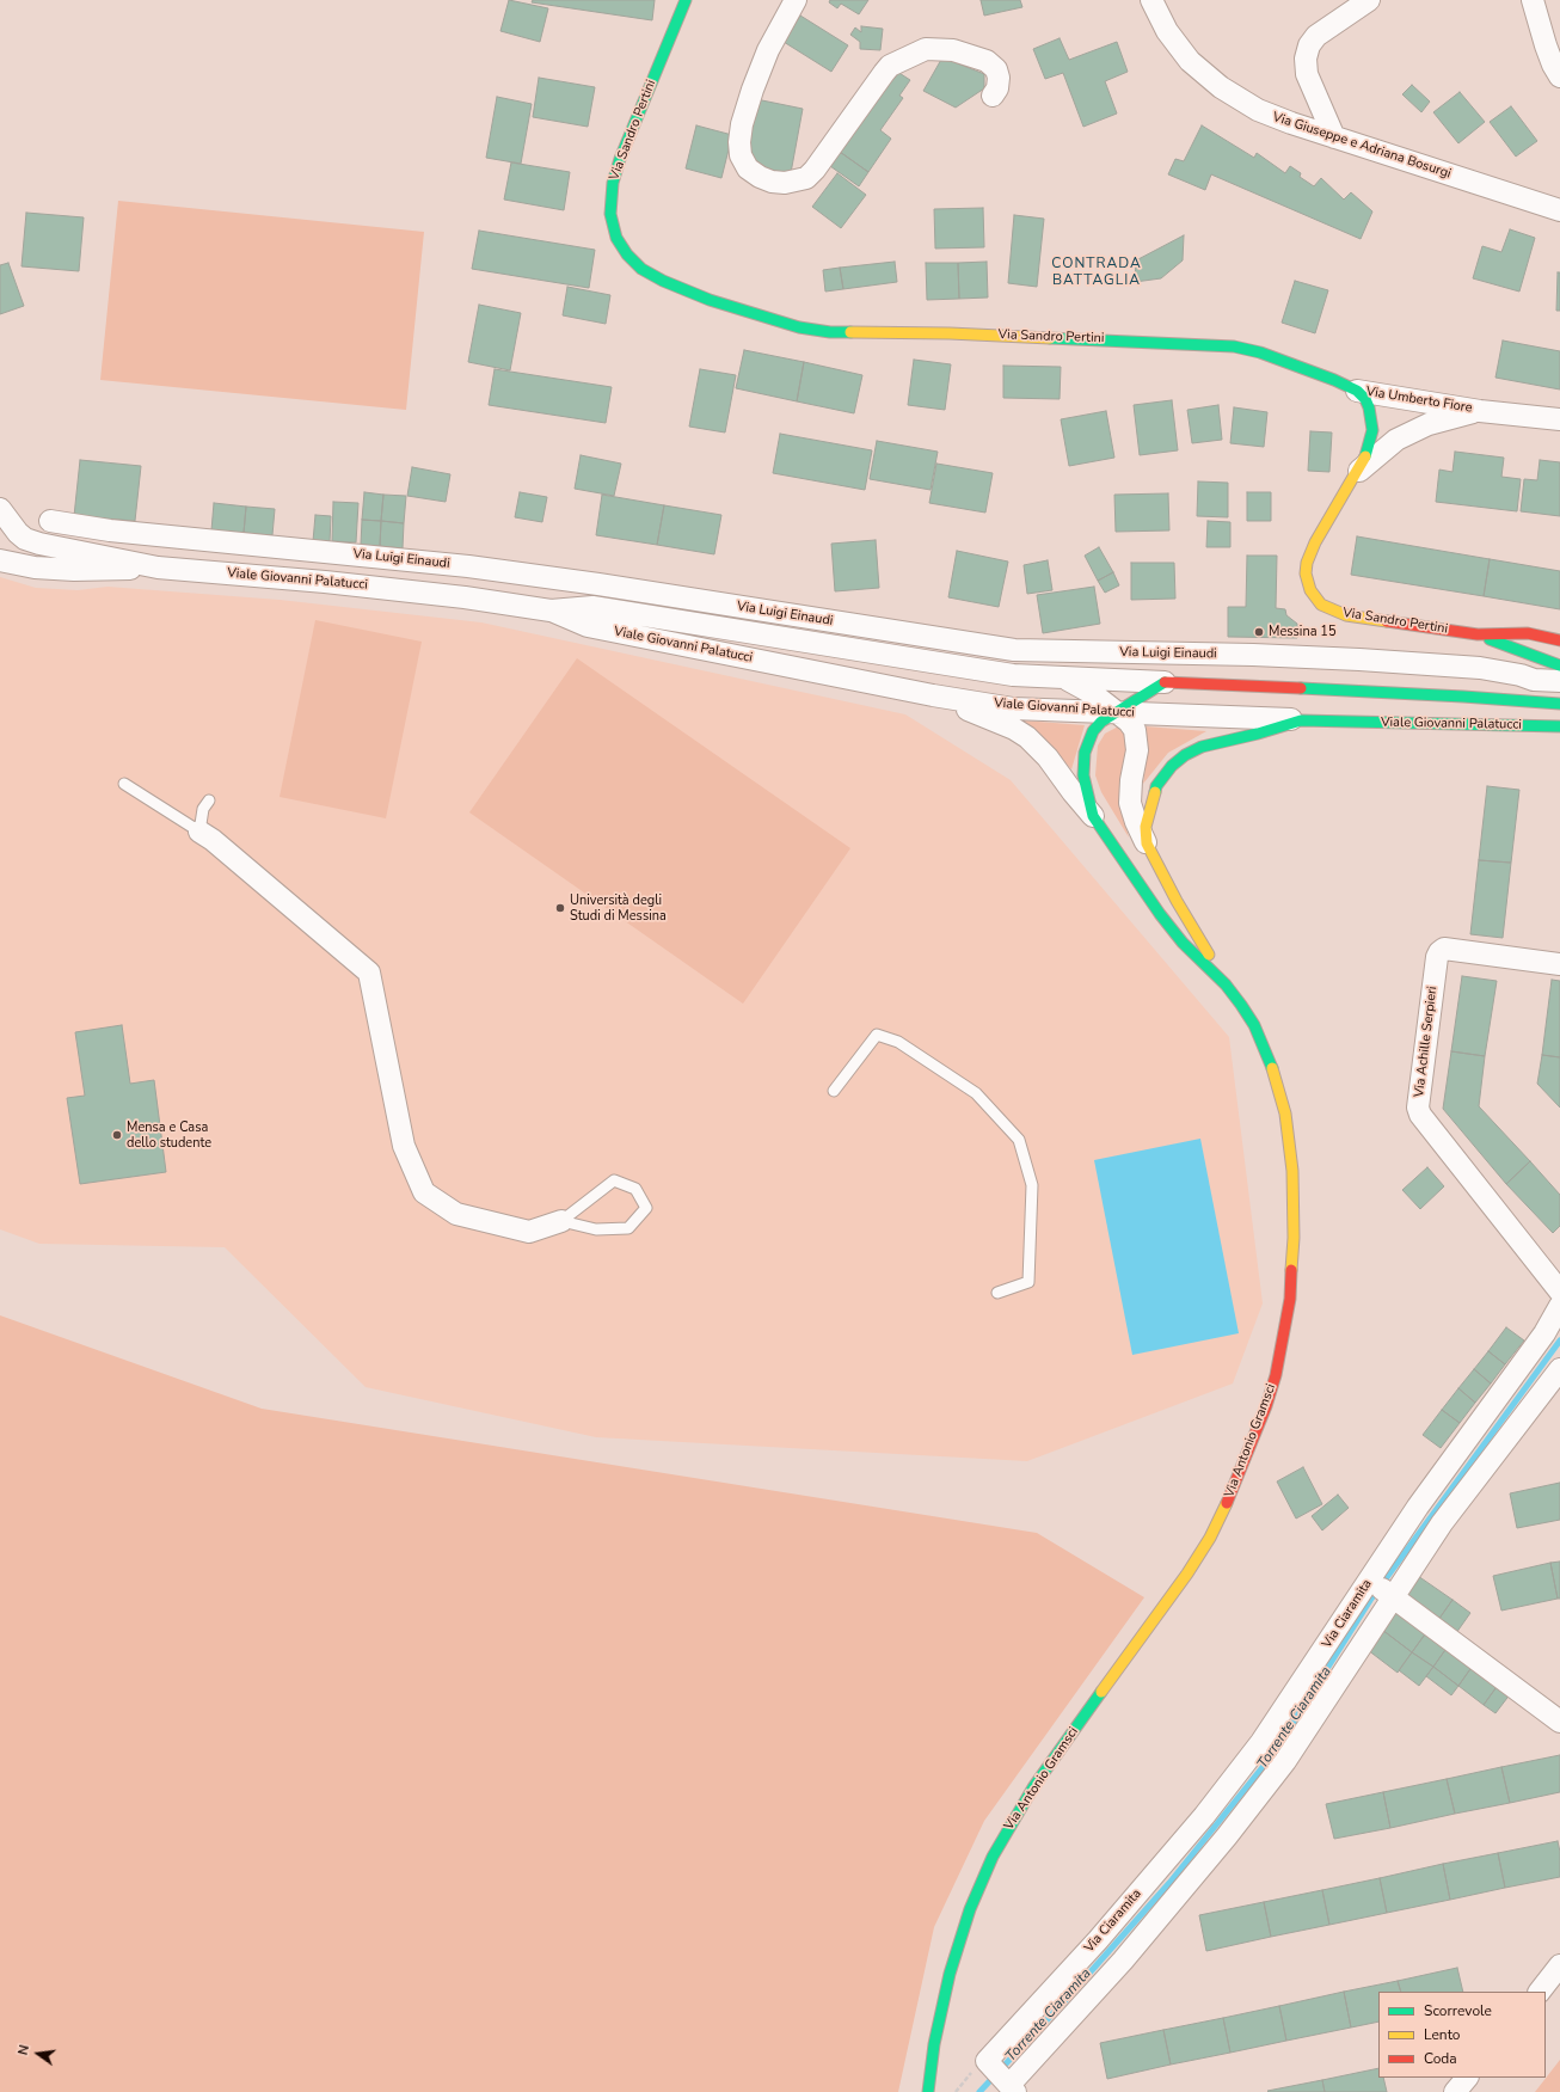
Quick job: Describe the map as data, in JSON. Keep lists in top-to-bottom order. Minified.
{"streets":{"main road":["Via Sandro Pertini","Viale Giovanni Palatucci","Via Antonio Gramsci"],"street":["Via Giuseppe e Adriana Bosurgi","Via Umberto Fiore","Via Luigi Einaudi","Via Achille Serpieri","Via Ciaramita"]},"crossings":[["Via Sandro Pertini","Via Umberto Fiore"]],"districts":["CONTRADA BATTAGLIA"],"water":["Torrente Ciaramita"],"places":["Messina 15","Università degli Studi di Messina","Mensa e Casa dello studente"],"legend":["Scorrevole","Lento","Coda"],"north":"left"}
